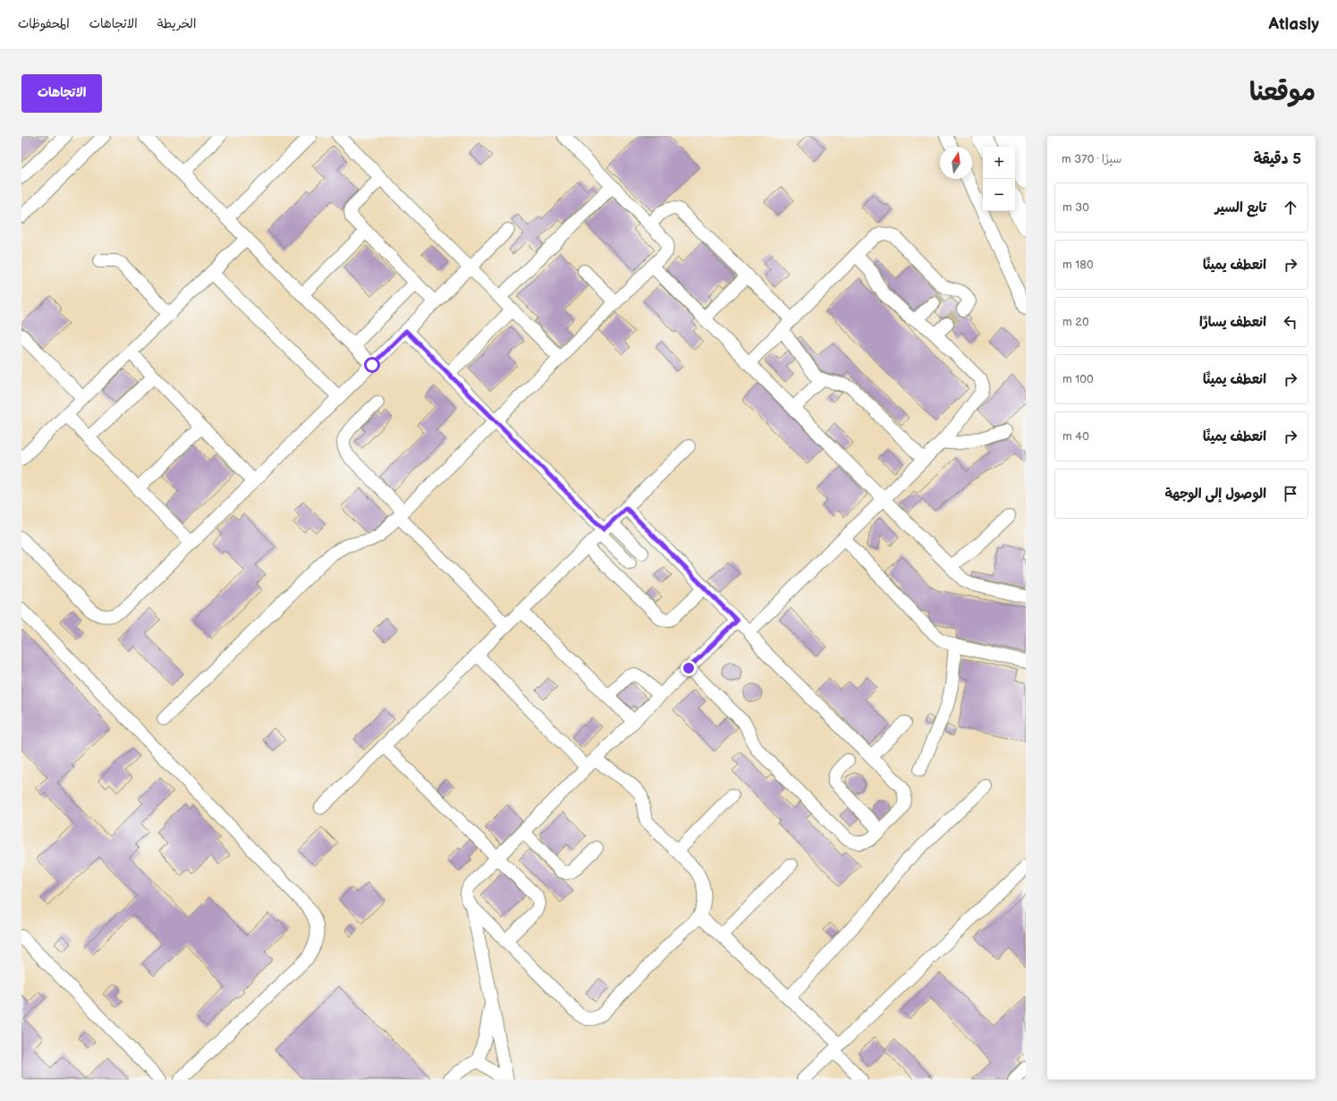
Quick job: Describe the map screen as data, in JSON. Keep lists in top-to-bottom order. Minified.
{"north":"top","page":{"header":"Atlasly","nav":["الخريطة","الاتجاهات","المحفوظات"],"title":"موقعنا","buttons":"الاتجاهات","heading":["5 دقيقة","سيرًا · 370 m"],"map_buttons":["+","−"],"list":[["تابع السير","30 m"],["انعطف يمينًا","180 m"],["انعطف يسارًا","20 m"],["انعطف يمينًا","100 m"],["انعطف يمينًا","40 m"],"الوصول إلى الوجهة"]}}
